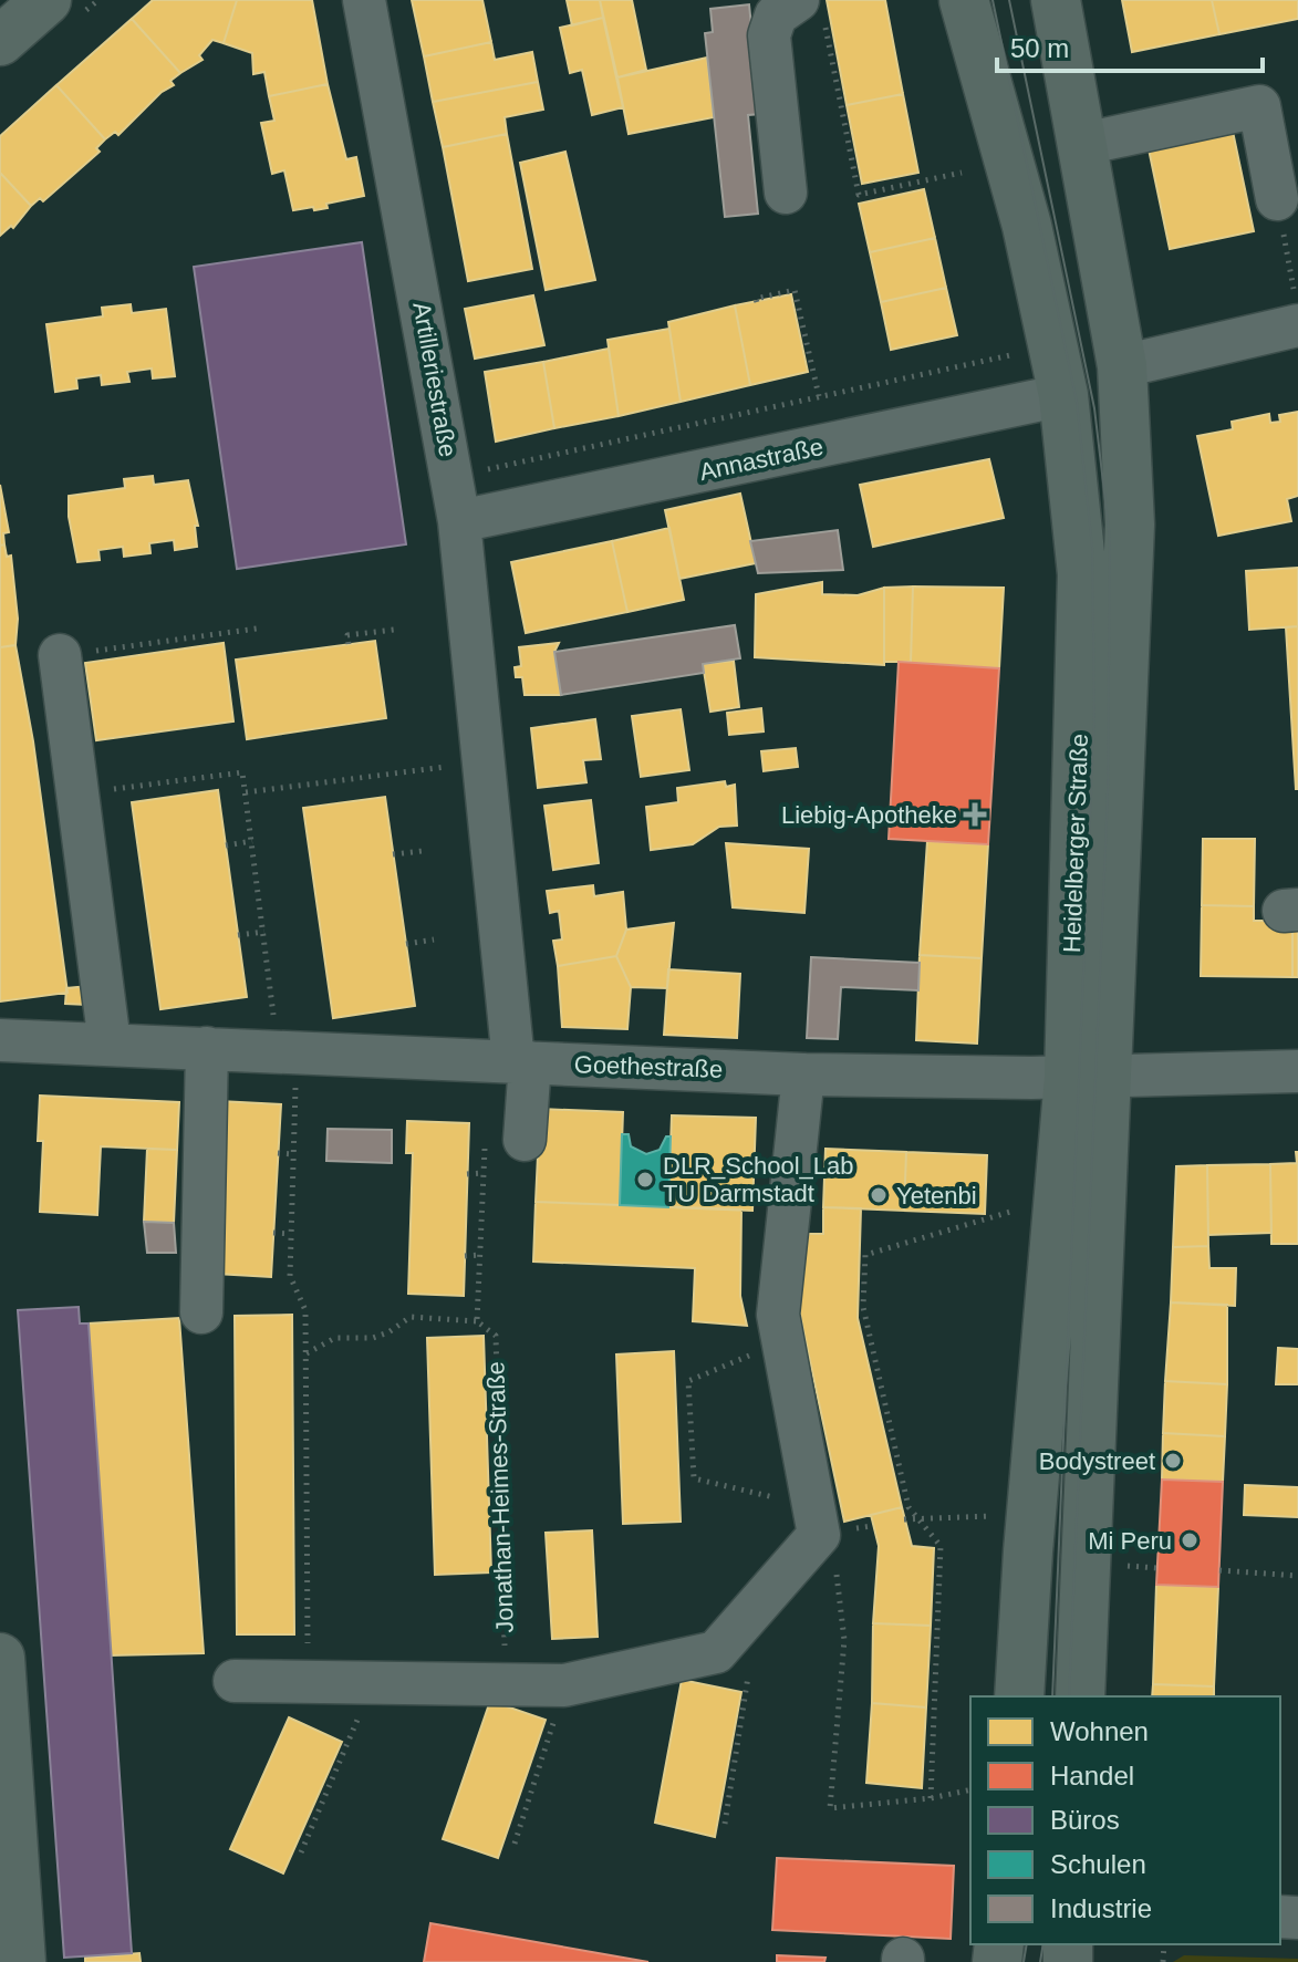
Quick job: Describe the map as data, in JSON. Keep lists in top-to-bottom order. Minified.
{"streets":{"main road":["Heidelberger Straße"],"street":["Artilleriestraße","Annastraße","Goethestraße"],"path":["Jonathan-Heimes-Straße"]},"crossings":[["Artilleriestraße","Annastraße"],["Artilleriestraße","Goethestraße"],["Annastraße","Heidelberger Straße"],["Heidelberger Straße","Goethestraße"]],"places":{"health":["Liebig-Apotheke"],"other":["DLR_School_Lab TU Darmstadt","Yetenbi","Bodystreet","Mi Peru"]},"legend":["Wohnen","Handel","Büros","Schulen","Industrie"],"scale_bar":"50 m"}
